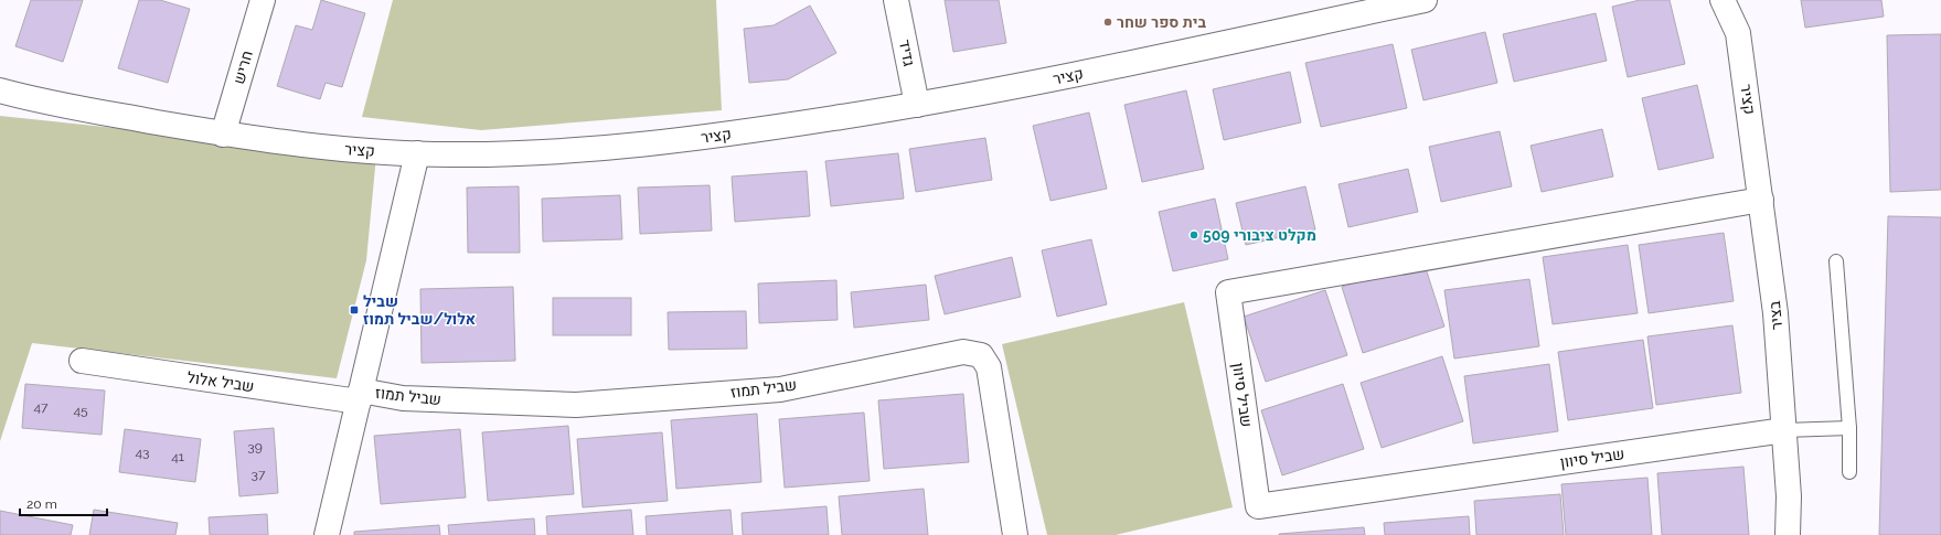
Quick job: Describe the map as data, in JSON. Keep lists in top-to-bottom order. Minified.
{"streets":{"street":["גדיד","חריש","קציר","בציר","שביל אלול","שביל תמוז","שביל סיוון"]},"crossings":[["גדיד","קציר"],["חריש","קציר"],["קציר","בציר"],["קציר","שביל סיוון"],["בציר","שביל סיוון"],["שביל אלול","שביל תמוז"]],"places":{"other":["בית ספר שחר","מקלט ציבורי 509"],"transit":["שביל אלול/שביל תמוז"]},"house_numbers":["47","45","39","43","41","37"],"scale_bar":"20 m"}
